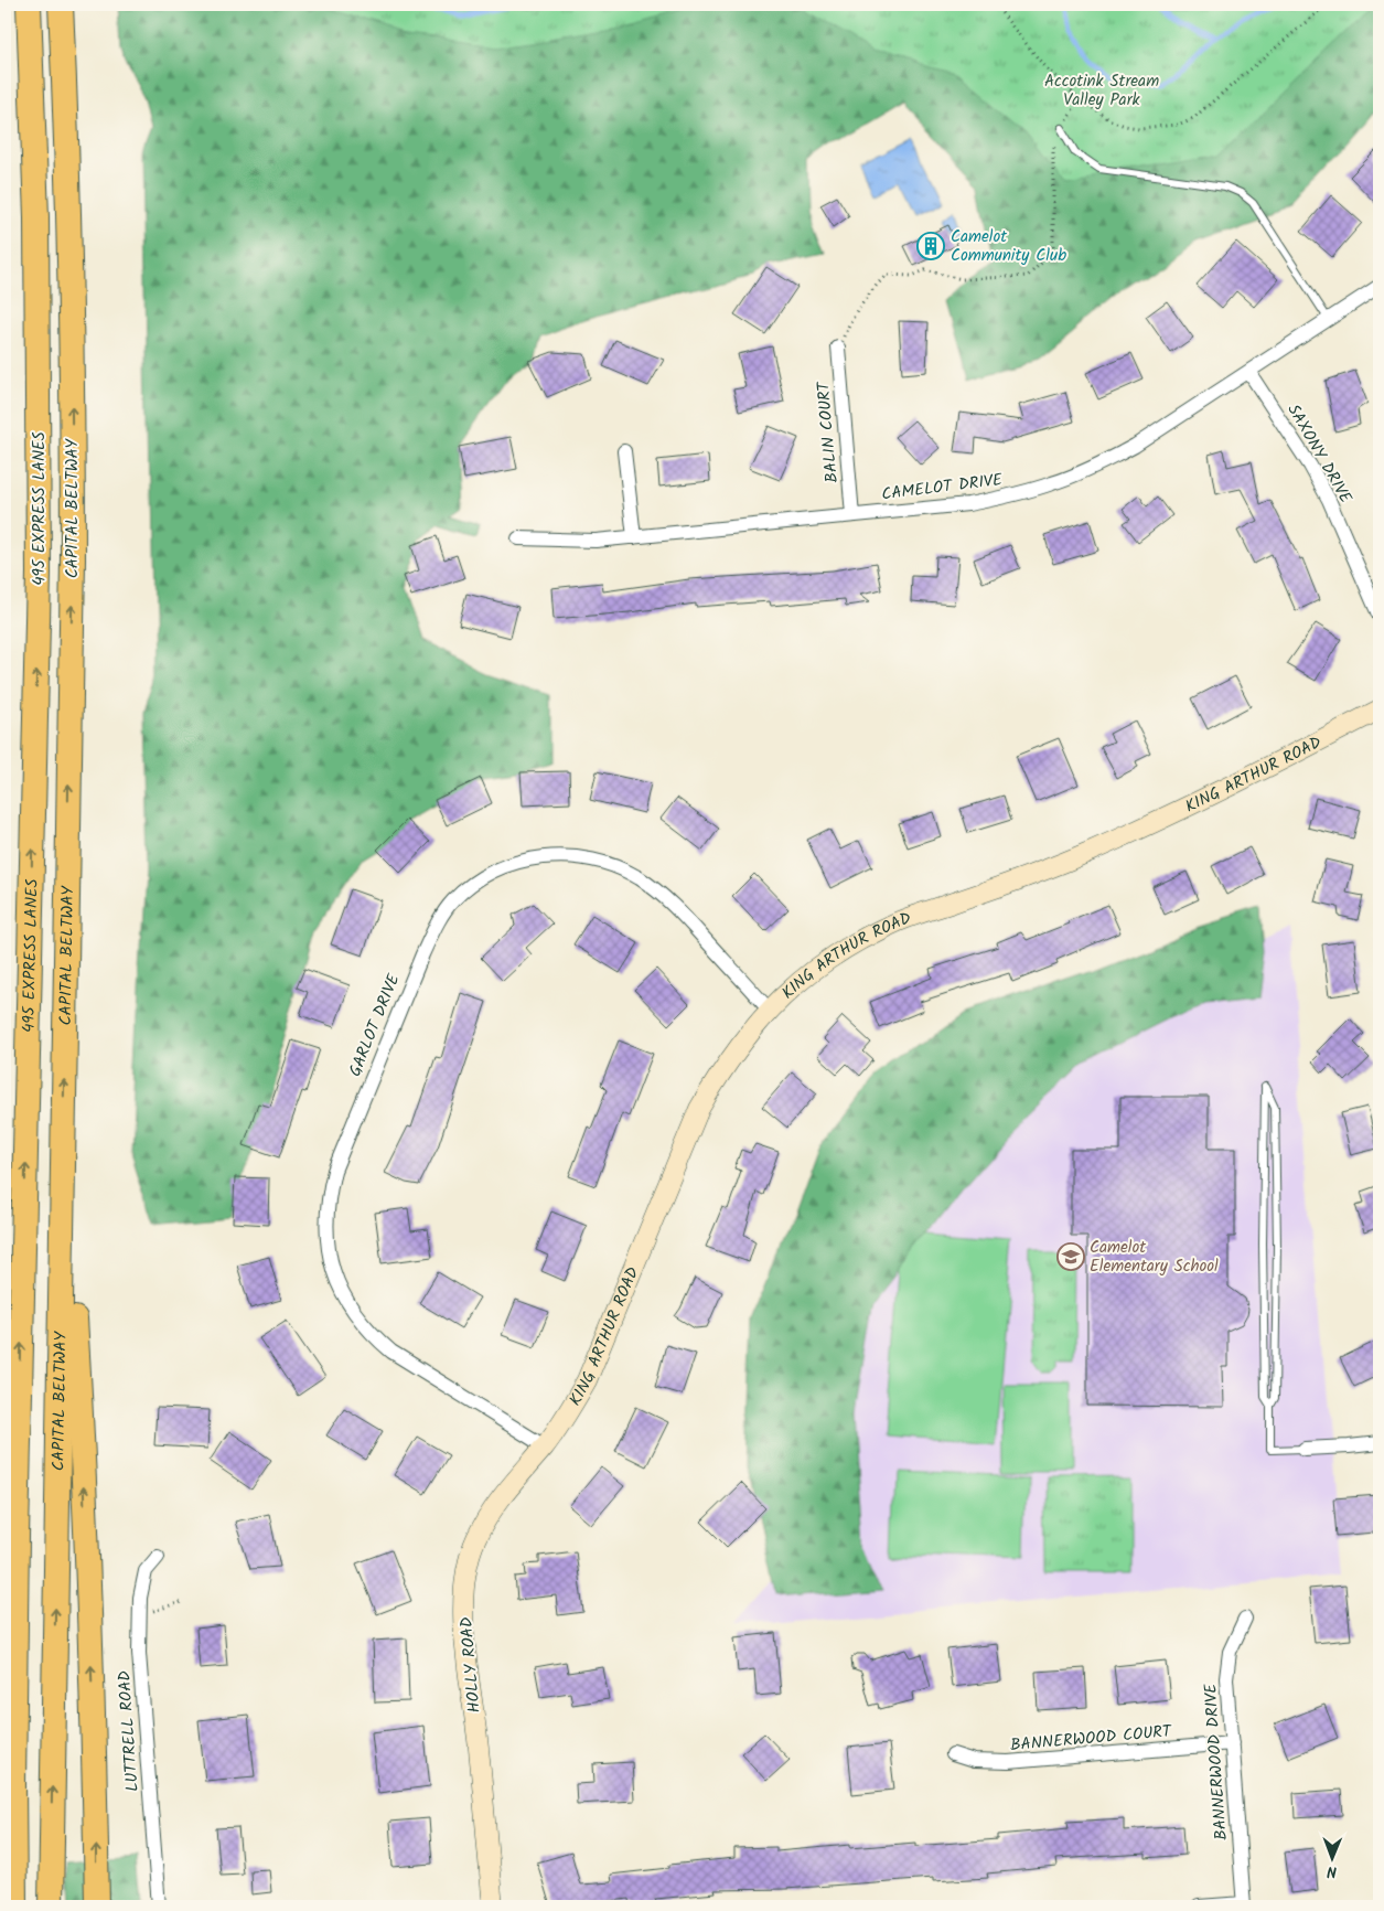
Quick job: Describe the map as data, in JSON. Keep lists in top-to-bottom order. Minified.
{"streets":{"highway":["495 EXPRESS LANES","CAPITAL BELTWAY"],"street":["BALIN COURT","SAXONY DRIVE","CAMELOT DRIVE","KING ARTHUR ROAD","GARLOT DRIVE","HOLLY ROAD","LUTTRELL ROAD","BANNERWOOD COURT","BANNERWOOD DRIVE"]},"crossings":[["BALIN COURT","CAMELOT DRIVE"],["SAXONY DRIVE","CAMELOT DRIVE"],["KING ARTHUR ROAD","GARLOT DRIVE"],["KING ARTHUR ROAD","HOLLY ROAD"],["GARLOT DRIVE","HOLLY ROAD"],["BANNERWOOD COURT","BANNERWOOD DRIVE"]],"parks":["Accotink Stream Valley Park"],"places":{"building":["Camelot Community Club"],"school or university":["Camelot Elementary School"]},"north":"bottom"}
